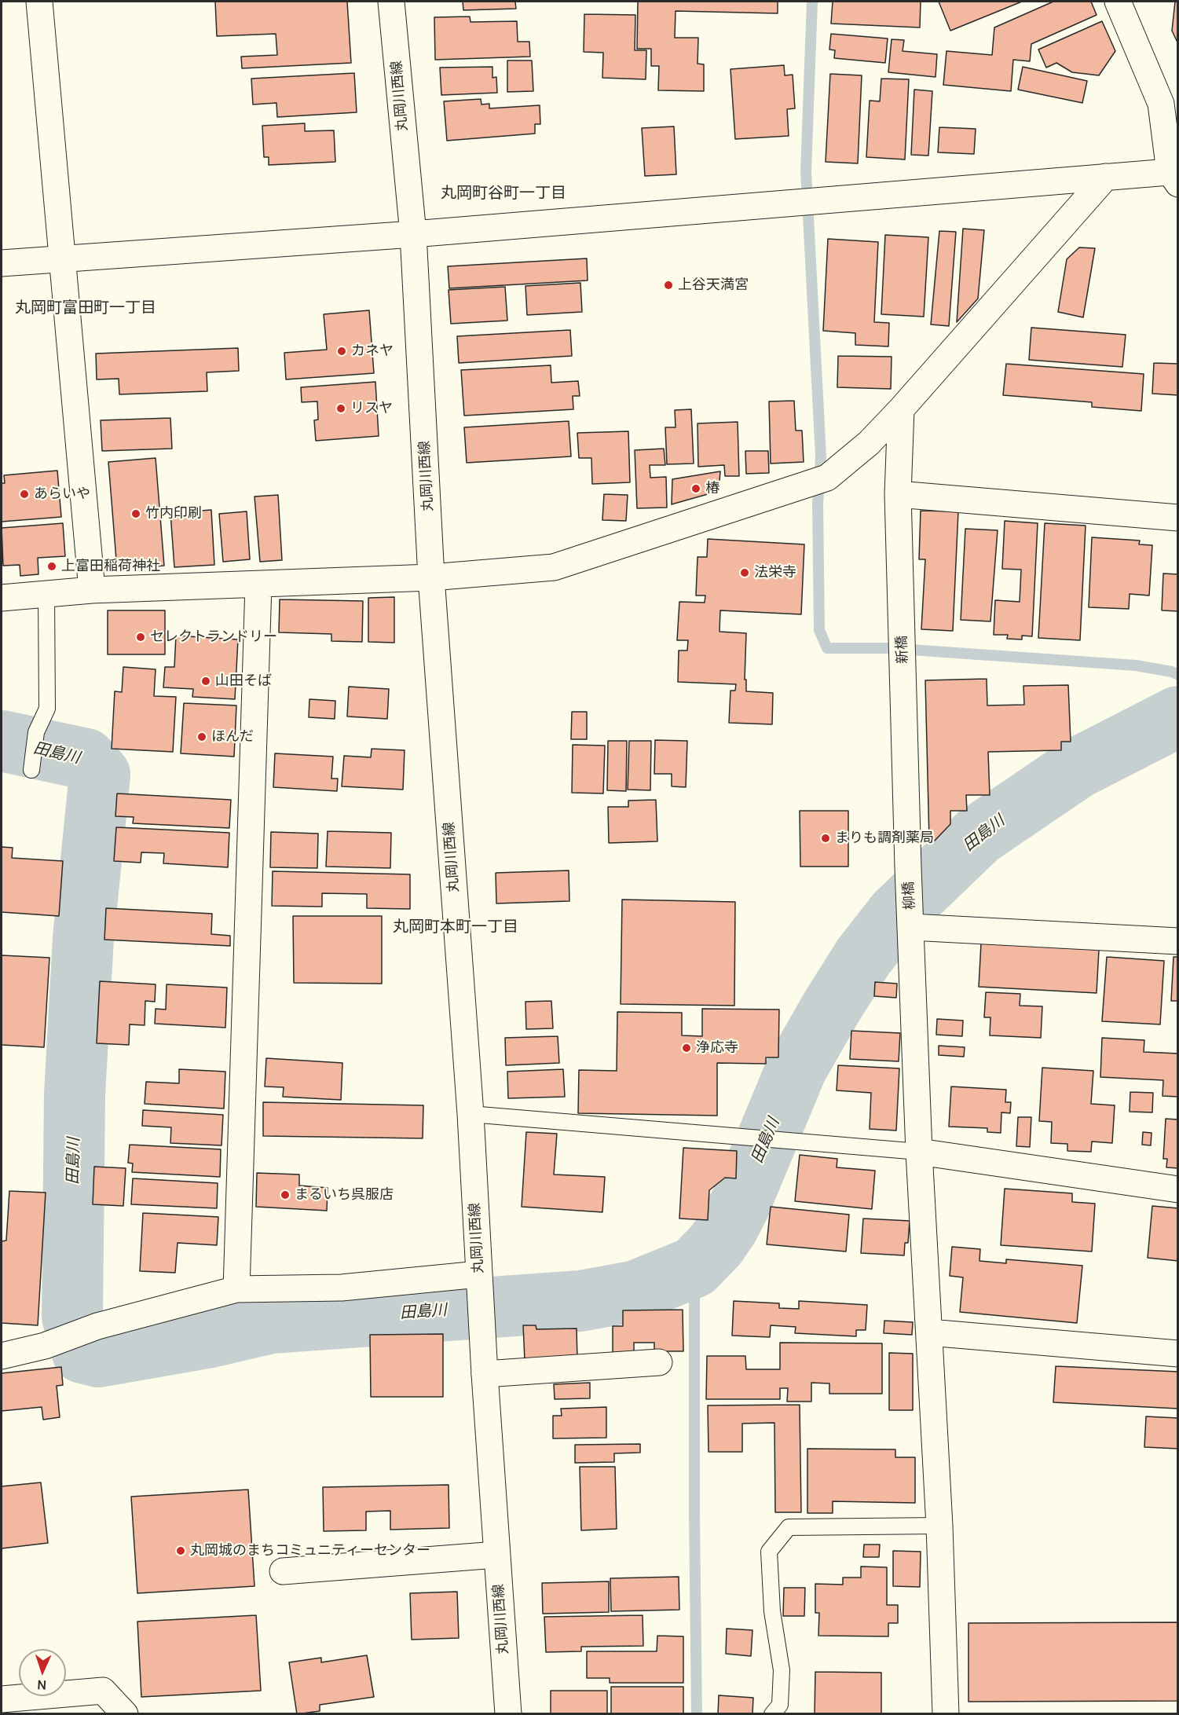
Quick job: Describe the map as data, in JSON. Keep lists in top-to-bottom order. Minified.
{"streets":{"street":["丸岡川西線","新橋","柳橋"]},"crossings":[["新橋","柳橋"]],"districts":["丸岡町谷町一丁目","丸岡町富田町一丁目","丸岡町本町一丁目"],"water":["田島川"],"places":["上谷天満宮","カネヤ","リスヤ","椿","あらいや","竹内印刷","上富田稲荷神社","法栄寺","セレクトランドリー","山田そば","ほんだ","まりも調剤薬局","浄応寺","まるいち呉服店","丸岡城のまちコミュニティーセンター"],"north":"bottom"}
